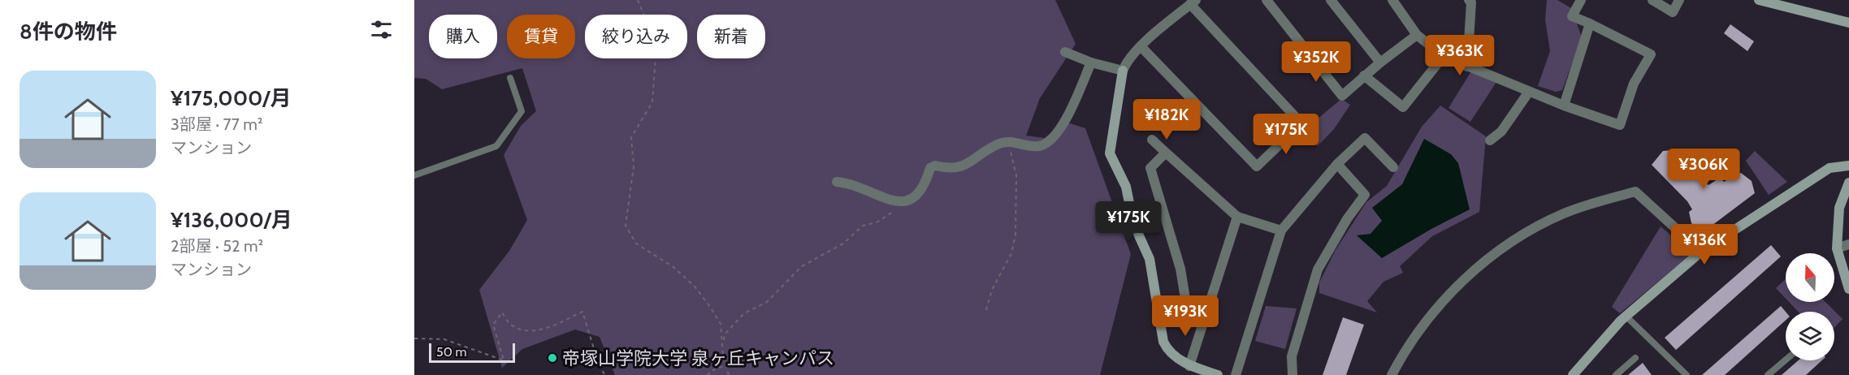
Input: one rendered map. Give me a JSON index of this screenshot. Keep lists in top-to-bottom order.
{
  "places": ["帝塚山学院大学 泉ヶ丘キャンパス"],
  "scale_bar": "50 m",
  "north": "top",
  "page": {
    "heading": "8件の物件",
    "chip": [
      "購入",
      "賃貸",
      "絞り込み",
      "新着"
    ],
    "price": [
      "¥363K",
      "¥352K",
      "¥182K",
      "¥175K",
      "¥306K",
      "¥175K",
      "¥136K",
      "¥193K"
    ],
    "list": [
      {
        "name": "¥175,000/月",
        "note": "3部屋 · 77 m² · マンション"
      },
      {
        "name": "¥136,000/月",
        "note": "2部屋 · 52 m² · マンション"
      }
    ],
    "scale": "50 m"
  }
}
